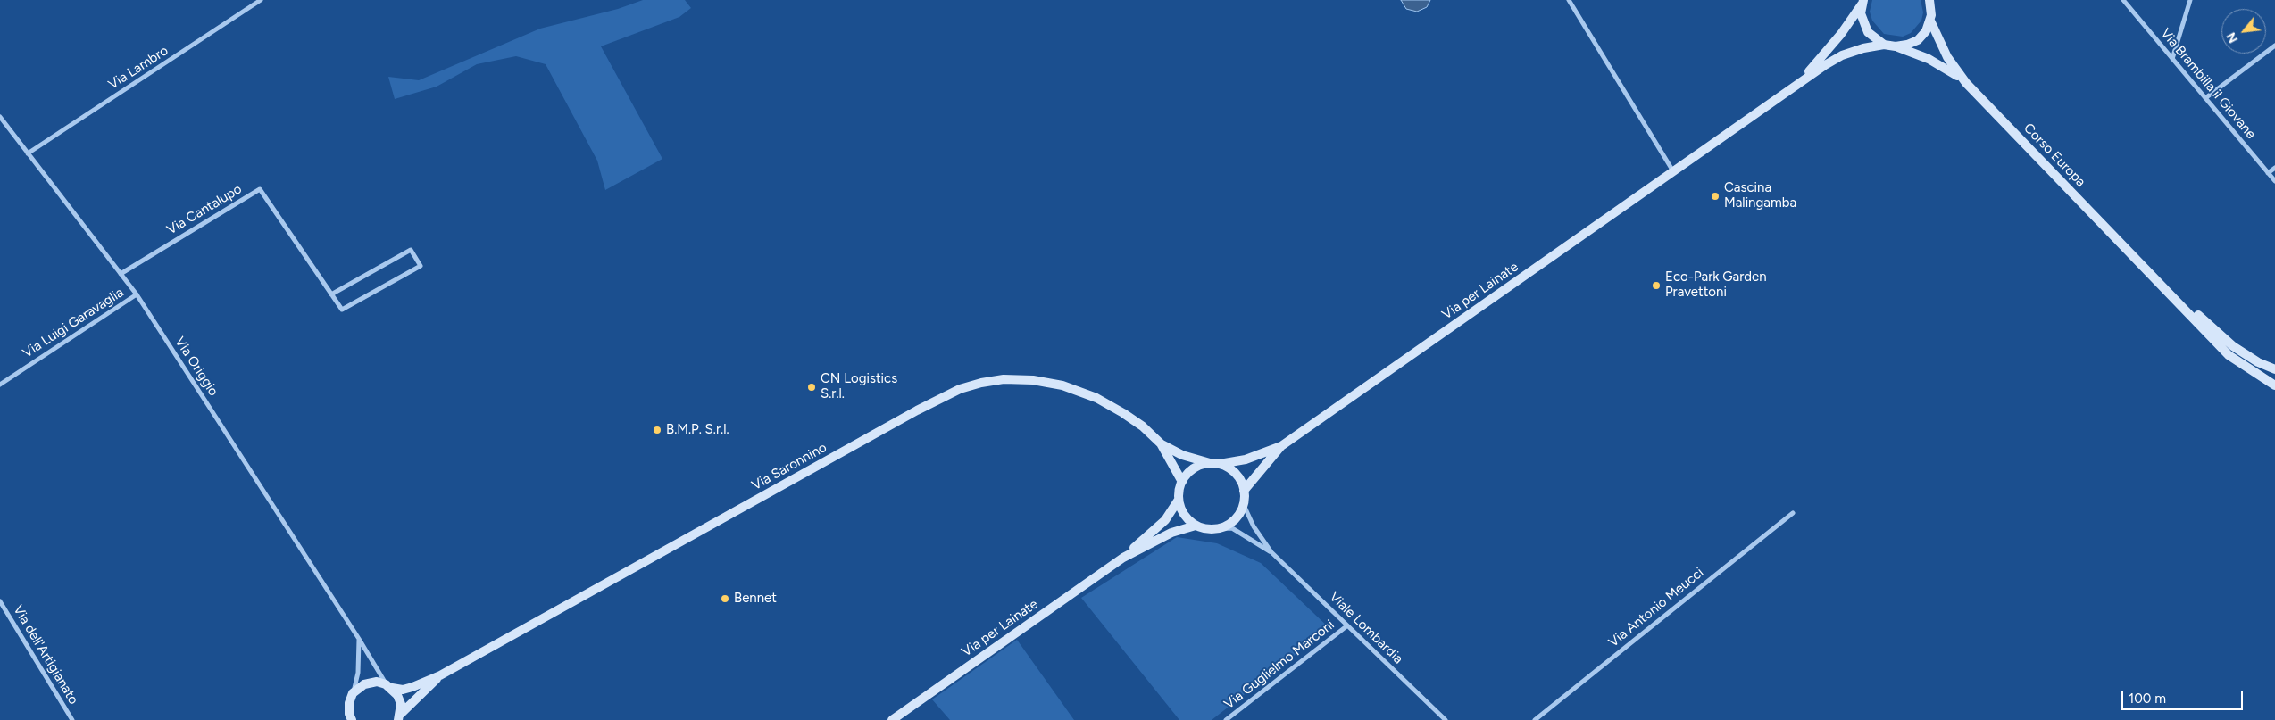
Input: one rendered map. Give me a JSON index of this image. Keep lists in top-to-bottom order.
{
  "streets": {
    "main road": ["Corso Europa", "Via per Lainate", "Via Saronnino"],
    "street": [
      "Via Lambro",
      "Via Brambilla il Giovane",
      "Via Cantalupo",
      "Via Luigi Garavaglia",
      "Via Origgio",
      "Via Antonio Meucci",
      "Viale Lombardia",
      "Via dell'Artigianato",
      "Via Guglielmo Marconi"
    ]
  },
  "crossings": [
    ["Via Lambro", "Via Origgio"],
    ["Via Cantalupo", "Via Origgio"],
    ["Via per Lainate", "Via Saronnino"],
    ["Via per Lainate", "Viale Lombardia"],
    ["Via Luigi Garavaglia", "Via Origgio"],
    ["Via Origgio", "Via Saronnino"],
    ["Via Saronnino", "Viale Lombardia"],
    ["Viale Lombardia", "Via Guglielmo Marconi"]
  ],
  "places": [
    "Cascina Malingamba",
    "Eco-Park Garden Pravettoni",
    "CN Logistics S.r.l.",
    "B.M.P. S.r.l.",
    "Bennet"
  ],
  "scale_bar": "100 m",
  "north": "bottom left"
}
